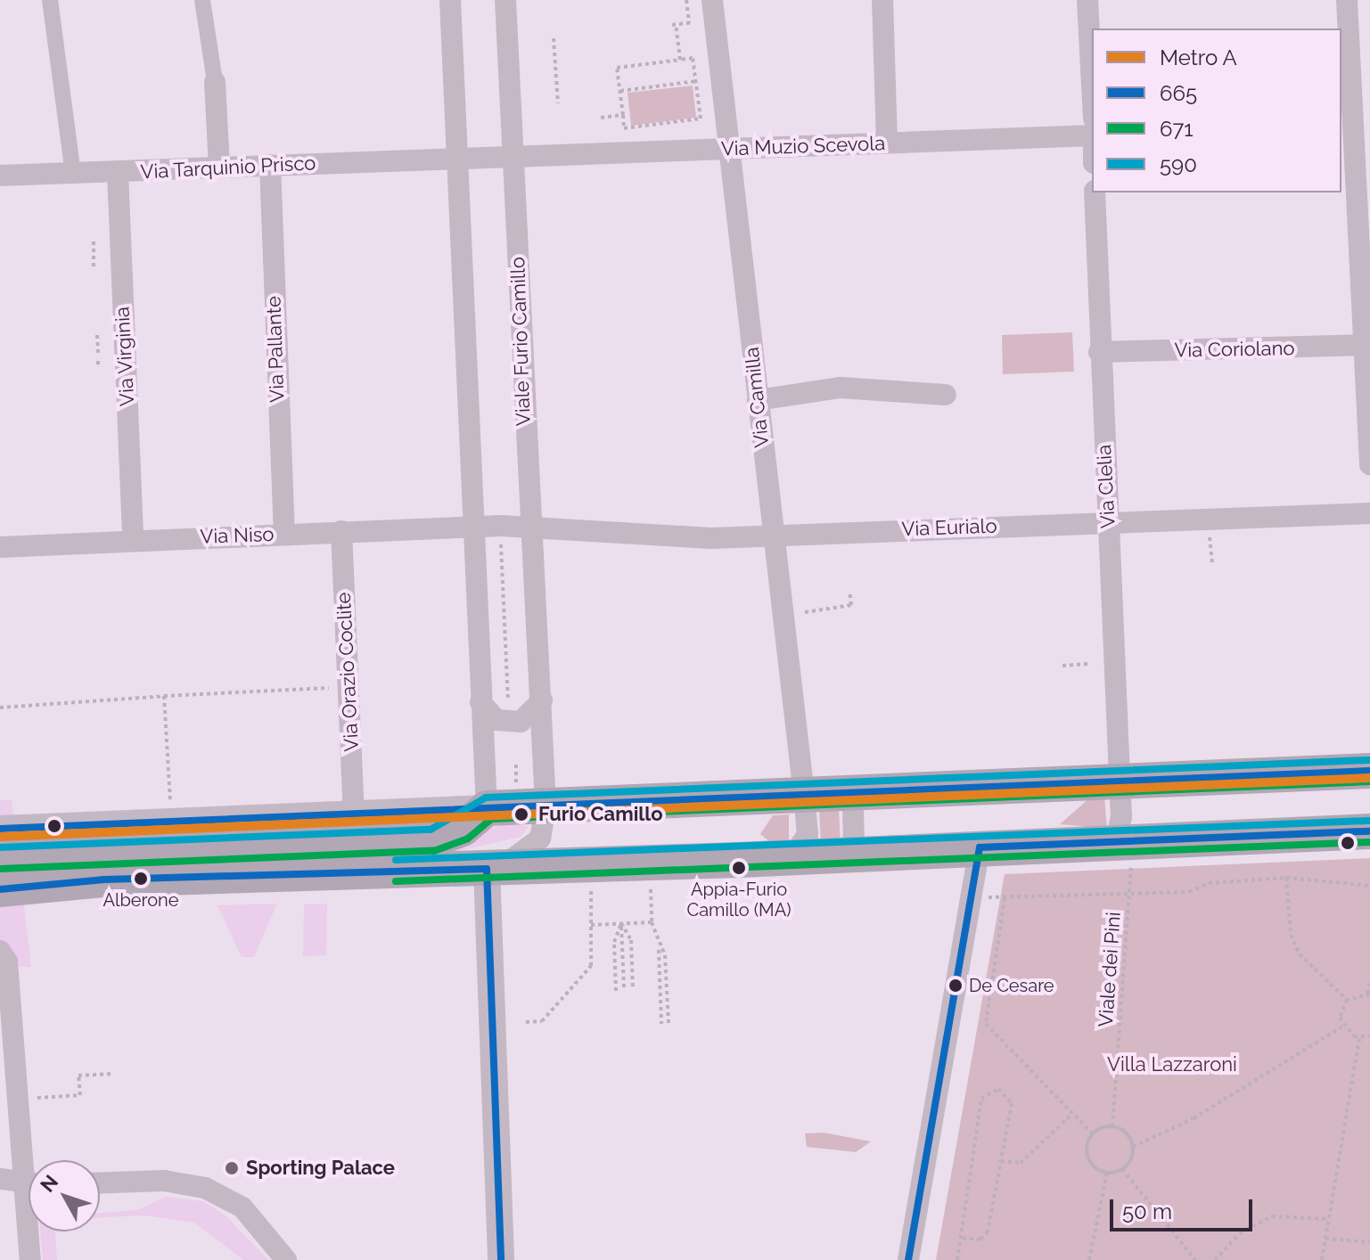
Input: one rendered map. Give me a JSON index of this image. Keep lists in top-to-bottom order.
{
  "streets": {
    "street": [
      "Via Muzio Scevola",
      "Via Tarquinio Prisco",
      "Viale Furio Camillo",
      "Via Pallante",
      "Via Coriolano",
      "Via Virginia",
      "Via Camilla",
      "Via Clelia",
      "Via Eurialo",
      "Via Niso",
      "Via Orazio Coclite"
    ],
    "path": ["Viale dei Pini"]
  },
  "crossings": [
    ["Via Muzio Scevola", "Viale Furio Camillo"],
    ["Via Muzio Scevola", "Via Camilla"],
    ["Via Tarquinio Prisco", "Via Pallante"],
    ["Via Tarquinio Prisco", "Via Virginia"],
    ["Viale Furio Camillo", "Via Eurialo"],
    ["Via Pallante", "Via Niso"],
    ["Via Coriolano", "Via Clelia"],
    ["Via Virginia", "Via Niso"],
    ["Via Camilla", "Via Eurialo"],
    ["Via Clelia", "Via Eurialo"],
    ["Via Clelia", "Viale dei Pini"],
    ["Via Niso", "Via Orazio Coclite"]
  ],
  "parks": ["Villa Lazzaroni"],
  "places": [
    "Furio Camillo",
    "Appia-Furio Camillo (MA)",
    "Alberone",
    "De Cesare",
    "Sporting Palace"
  ],
  "lines": [
    "transit line 590",
    "transit line 665",
    "metro line A",
    "transit line 671"
  ],
  "legend": [
    "Metro A",
    "665",
    "671",
    "590"
  ],
  "scale_bar": "50 m",
  "north": "top left"
}
